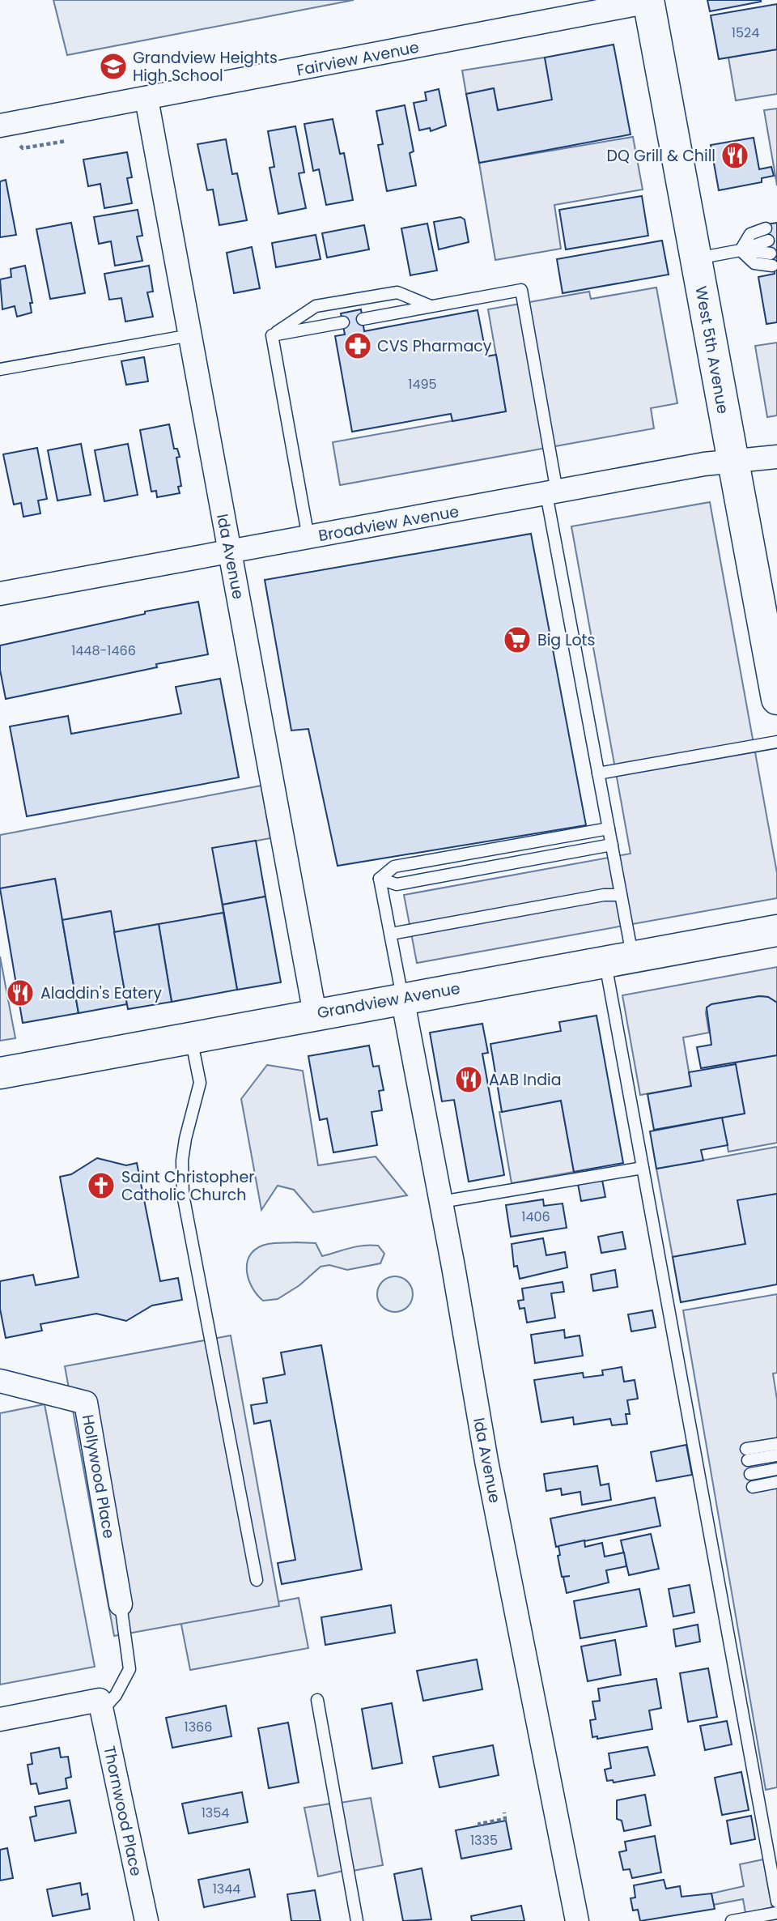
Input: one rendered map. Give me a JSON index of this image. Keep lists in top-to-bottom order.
{
  "streets": {
    "main road": ["West 5th Avenue", "Grandview Avenue"],
    "street": [
      "Fairview Avenue",
      "Broadview Avenue",
      "Ida Avenue",
      "Hollywood Place",
      "Thornwood Place"
    ]
  },
  "crossings": [
    ["Fairview Avenue", "West 5th Avenue"],
    ["Fairview Avenue", "Ida Avenue"],
    ["West 5th Avenue", "Broadview Avenue"],
    ["Broadview Avenue", "Ida Avenue"],
    ["Ida Avenue", "Grandview Avenue"]
  ],
  "places": {
    "school or university": ["Grandview Heights High School"],
    "restaurant": ["DQ Grill & Chill", "Aladdin's Eatery", "AAB India"],
    "pharmacy": ["CVS Pharmacy"],
    "supermarket": ["Big Lots"],
    "church": ["Saint Christopher Catholic Church"]
  },
  "house_numbers": [
    "1524",
    "1495",
    "1448-1466",
    "1406",
    "1366",
    "1354",
    "1335",
    "1344"
  ]
}
